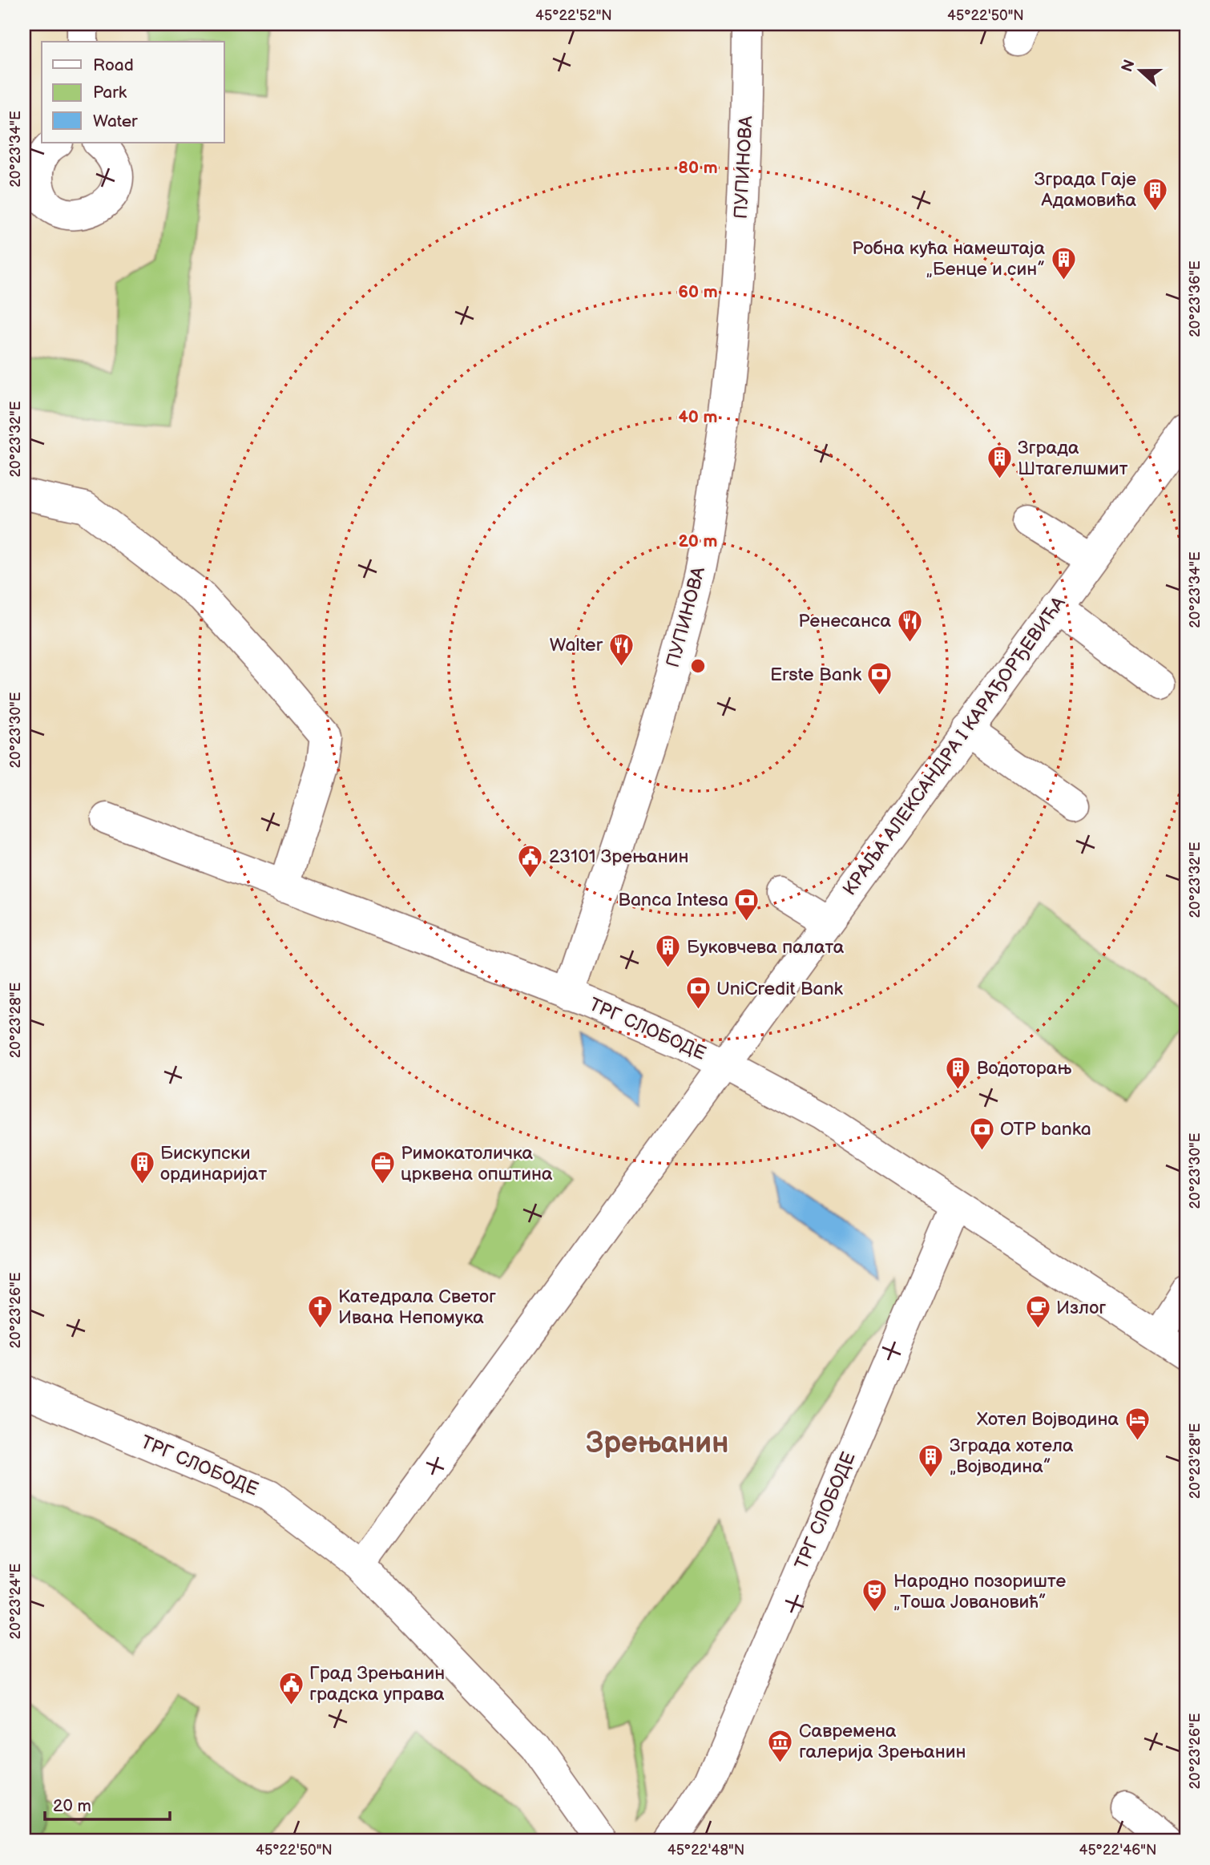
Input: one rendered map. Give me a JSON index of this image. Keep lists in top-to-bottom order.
{
  "streets": {
    "street": ["ПУПИНОВА", "КРАЉА АЛЕКСАНДРА I КАРАЂОРЂЕВИЋА", "ТРГ СЛОБОДЕ"]
  },
  "crossings": [
    ["ПУПИНОВА", "ТРГ СЛОБОДЕ"],
    ["КРАЉА АЛЕКСАНДРА I КАРАЂОРЂЕВИЋА", "ТРГ СЛОБОДЕ"]
  ],
  "districts": ["Зрењанин"],
  "places": {
    "building": [
      "Зграда Гаје Адамовића",
      "Робна кућа намештаја „Бенце и син”",
      "Зграда Штагелшмит",
      "Буковчева палата",
      "Водоторањ",
      "Бискупски ординаријат",
      "Зграда хотела „Војводина”"
    ],
    "restaurant": ["Ренесанса", "Walter"],
    "bank": [
      "Erste Bank",
      "Banca Intesa",
      "UniCredit Bank",
      "OTP banka"
    ],
    "public building": ["23101 Зрењанин", "Град Зрењанин градска управа"],
    "office": ["Римокатоличка црквена општина"],
    "church": ["Катедрала Светог Ивана Непомука"],
    "cafe": ["Излог"],
    "hotel": ["Хотел Војводина"],
    "theatre": ["Народно позориште „Тоша Јовановић”"],
    "museum": ["Савремена галерија Зрењанин"]
  },
  "legend": ["Road", "Park", "Water"],
  "scale_bar": "20 m",
  "north": "left",
  "coordinates": [
    "45°22'52\"N",
    "45°22'50\"N",
    "20°23'34\"E",
    "20°23'36\"E",
    "20°23'32\"E",
    "20°23'30\"E",
    "20°23'28\"E",
    "20°23'26\"E",
    "20°23'24\"E",
    "45°22'48\"N",
    "45°22'46\"N"
  ],
  "rings": [
    "80 m",
    "60 m",
    "40 m",
    "20 m"
  ]
}
